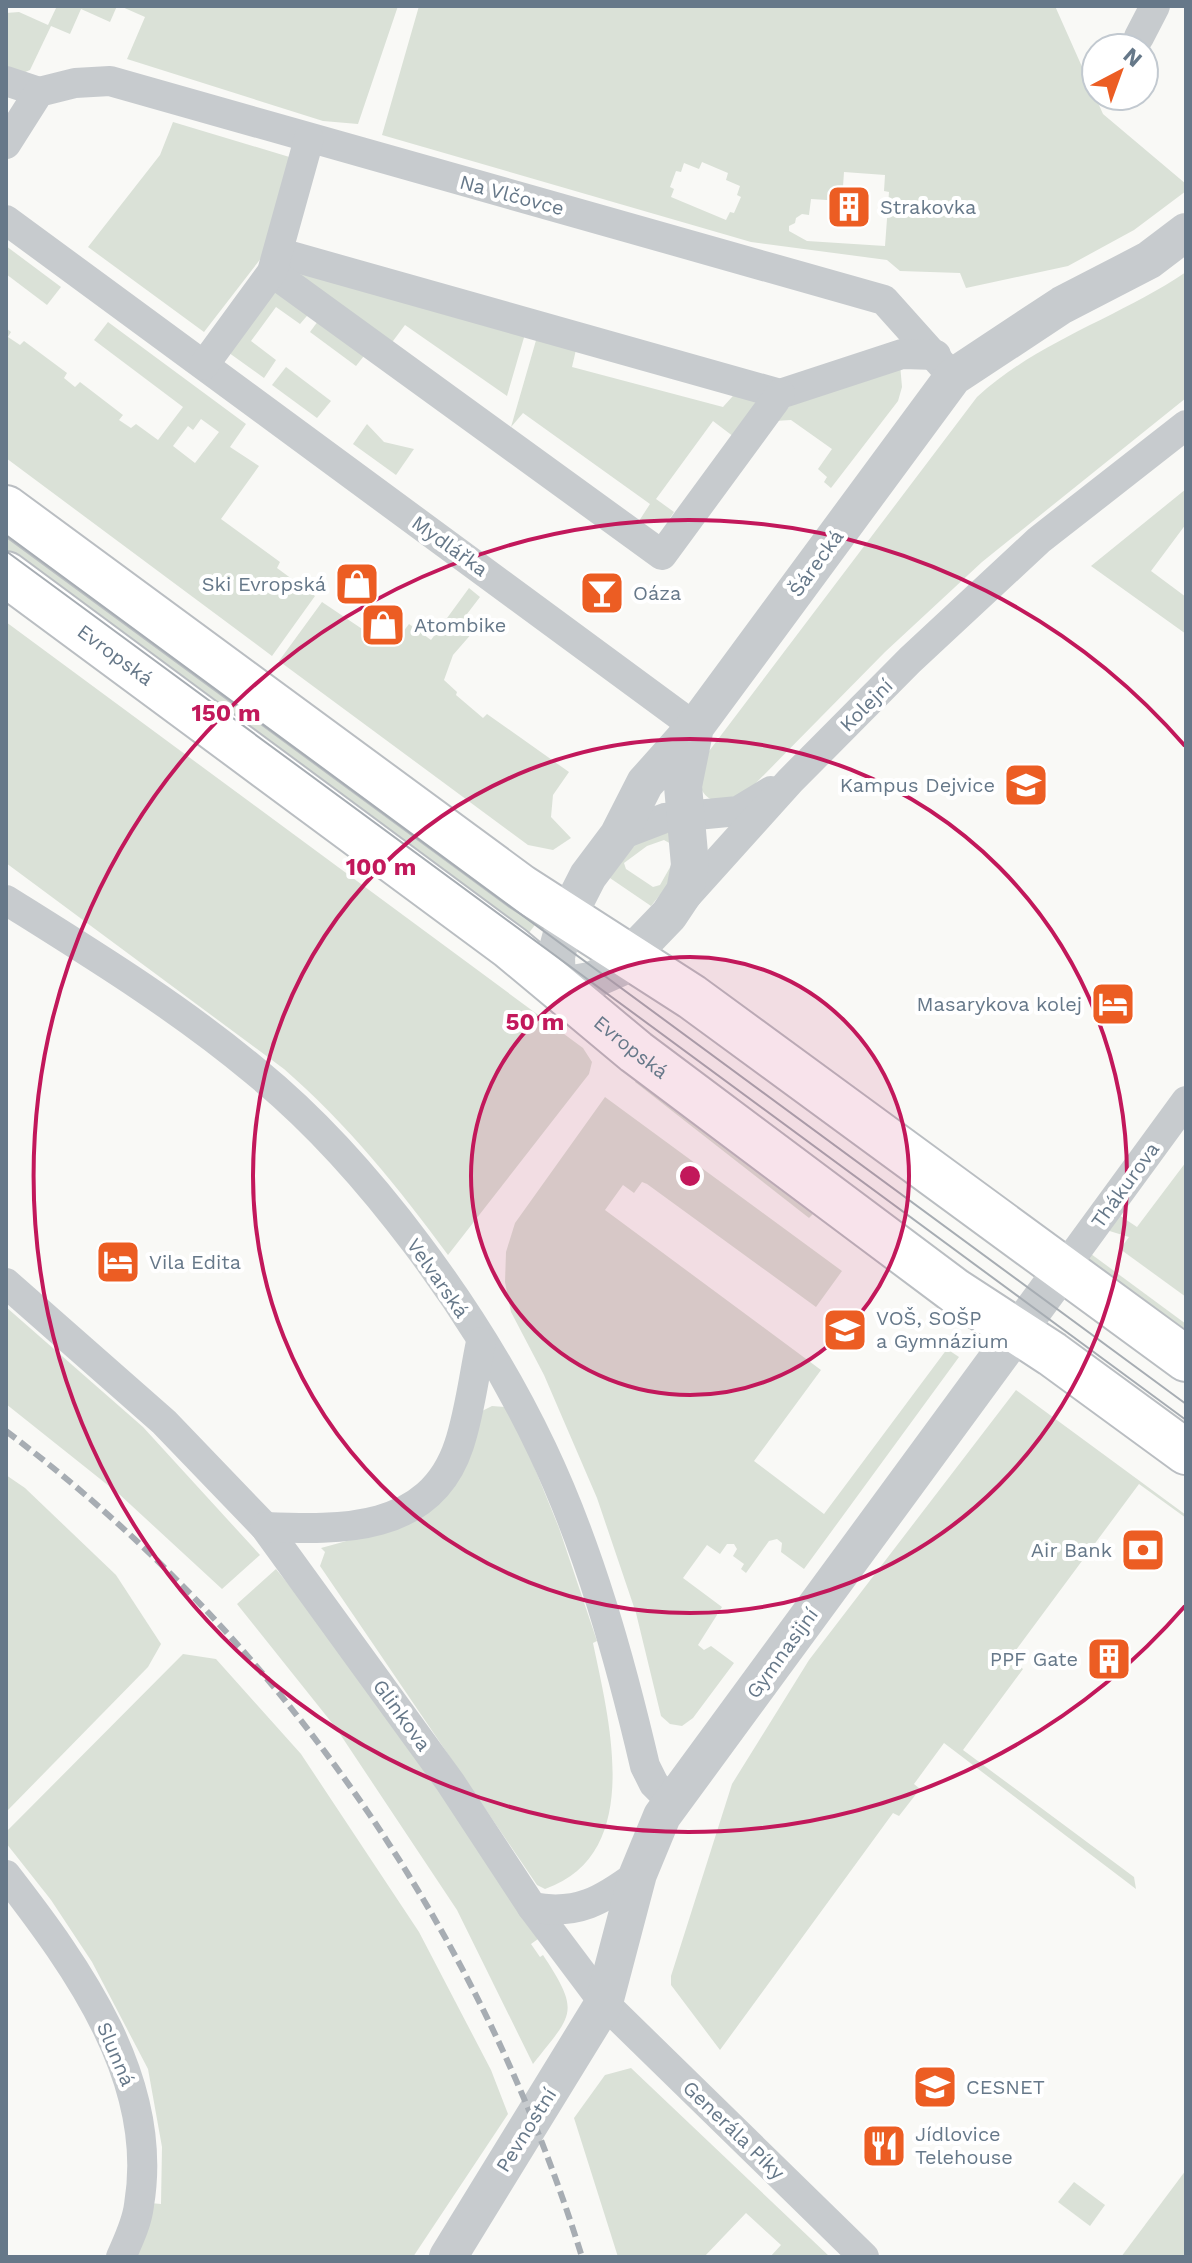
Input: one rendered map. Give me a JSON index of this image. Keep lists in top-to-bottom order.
{
  "streets": {
    "main road": ["Evropská"],
    "street": [
      "Na Vlčovce",
      "Mydlářka",
      "Šárecká",
      "Kolejní",
      "Thákurova",
      "Velvarská",
      "Gymnasijní",
      "Glinkova",
      "Slunná",
      "Pevnostní",
      "Generála Píky"
    ]
  },
  "crossings": [
    ["Na Vlčovce", "Šárecká"],
    ["Mydlářka", "Šárecká"],
    ["Šárecká", "Evropská"],
    ["Šárecká", "Kolejní"],
    ["Evropská", "Kolejní"],
    ["Evropská", "Gymnasijní"],
    ["Thákurova", "Gymnasijní"],
    ["Velvarská", "Gymnasijní"],
    ["Gymnasijní", "Glinkova"],
    ["Gymnasijní", "Pevnostní"],
    ["Gymnasijní", "Generála Píky"],
    ["Glinkova", "Pevnostní"],
    ["Glinkova", "Generála Píky"],
    ["Pevnostní", "Generála Píky"]
  ],
  "places": {
    "building": ["Strakovka", "PPF Gate"],
    "shop": ["Ski Evropská", "Atombike"],
    "bar": ["Oáza"],
    "school or university": ["Kampus Dejvice", "VOŠ, SOŠP a Gymnázium", "CESNET"],
    "hotel": ["Masarykova kolej", "Vila Edita"],
    "bank": ["Air Bank"],
    "restaurant": ["Jídlovice Telehouse"]
  },
  "north": "top right",
  "rings": ["150 m", "100 m", "50 m"]
}
